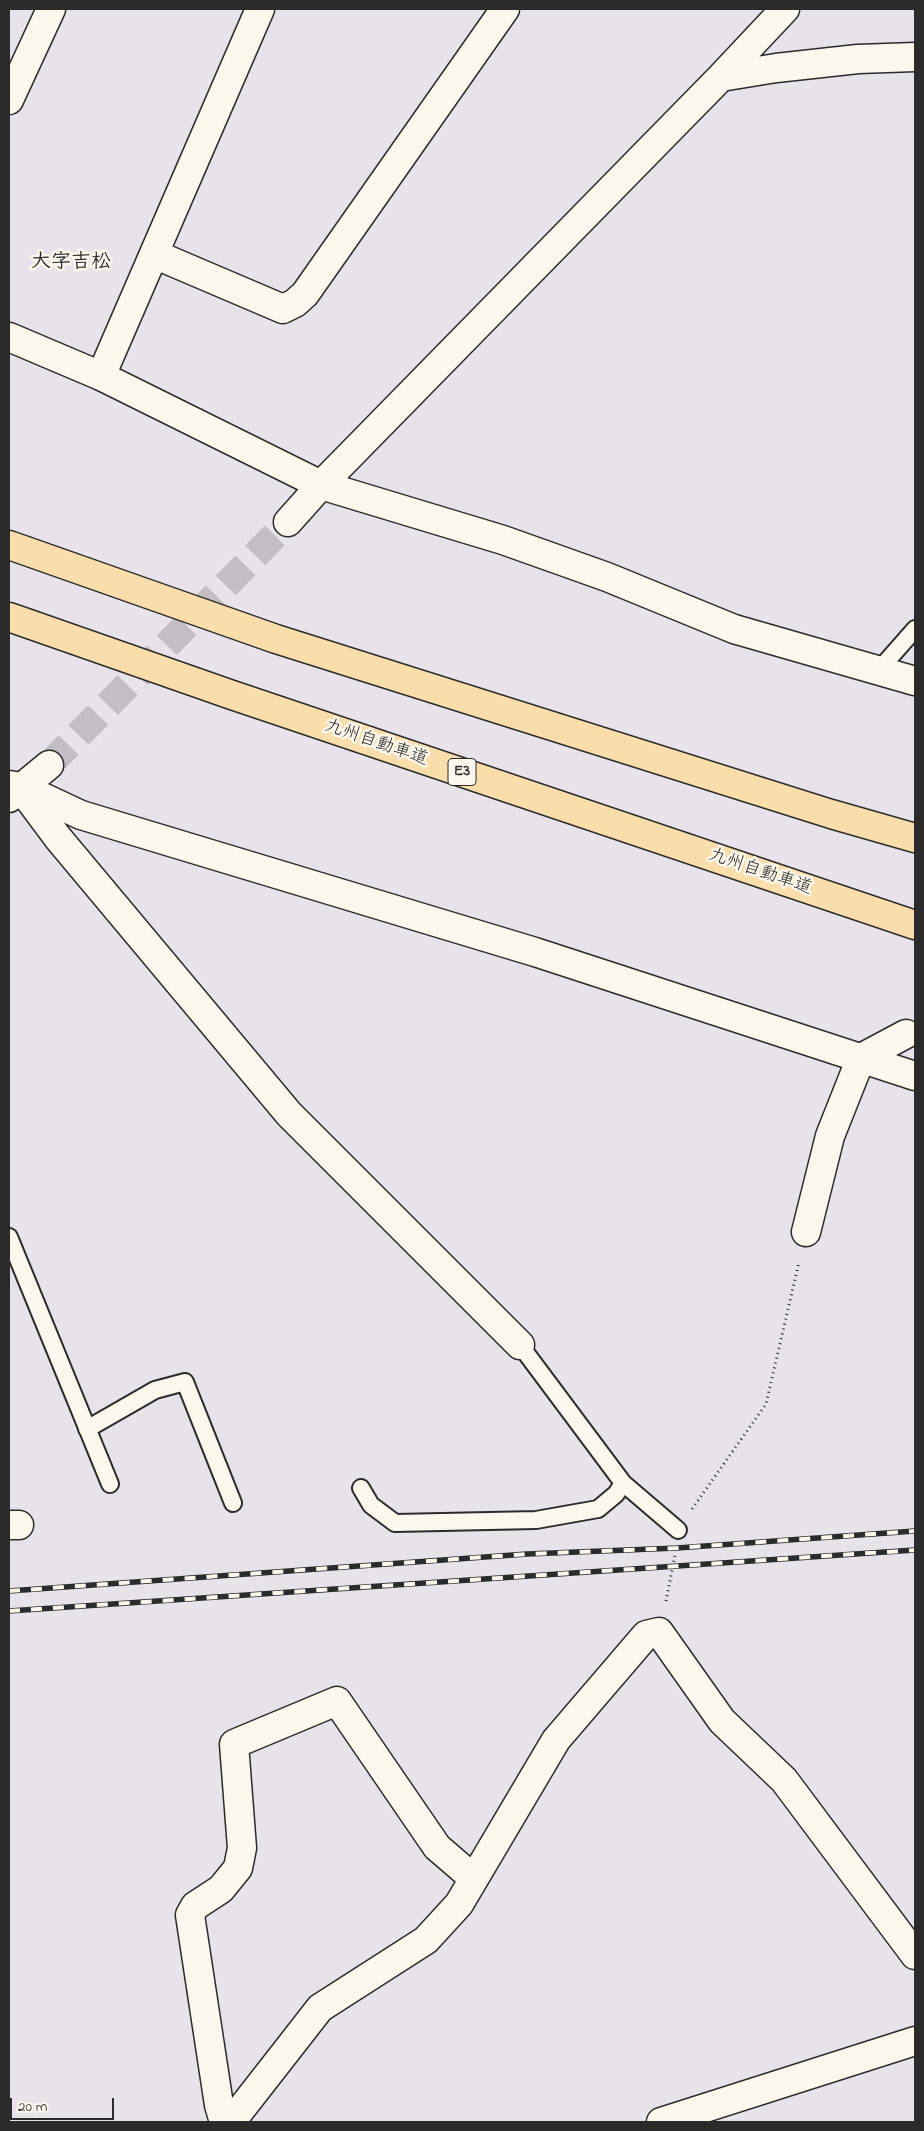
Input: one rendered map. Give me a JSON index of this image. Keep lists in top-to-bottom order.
{
  "streets": {
    "highway": ["九州自動車道", "E3"]
  },
  "districts": ["大字吉松"],
  "scale_bar": "20 m"
}
